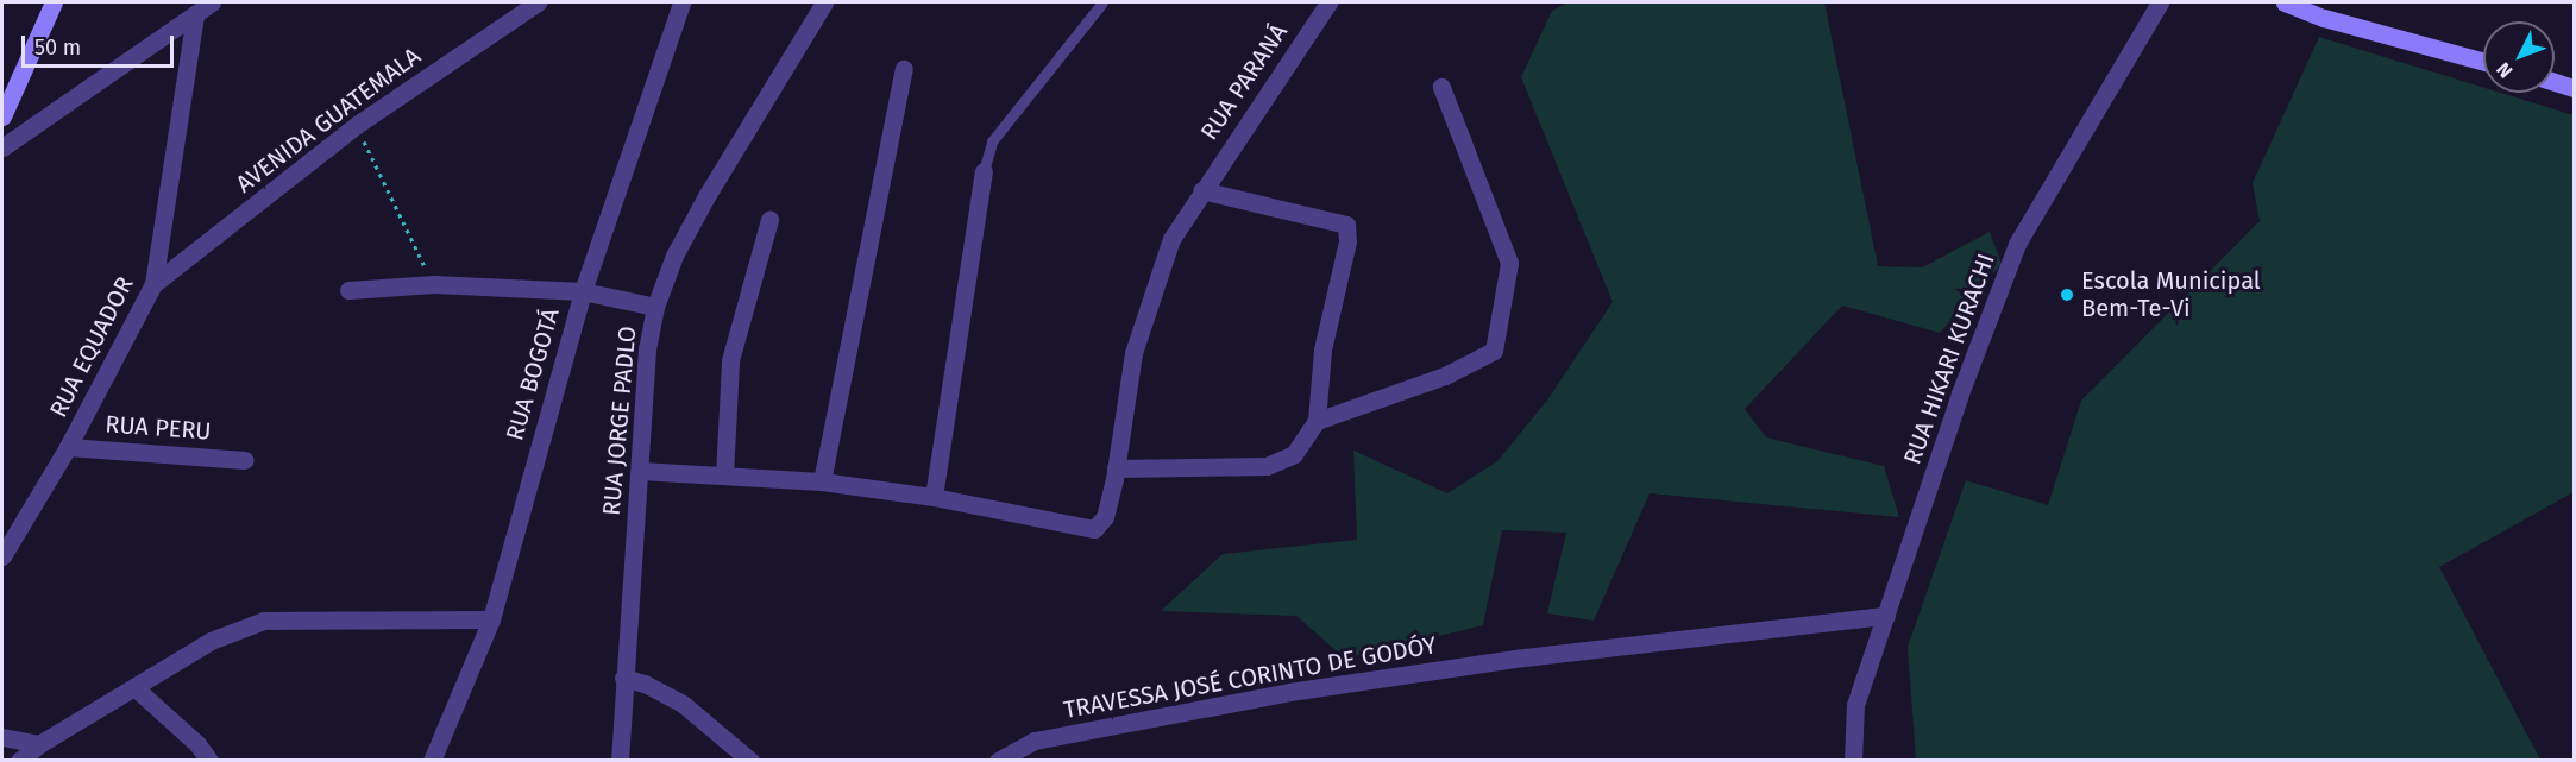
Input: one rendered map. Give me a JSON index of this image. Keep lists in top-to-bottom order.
{
  "streets": {
    "street": [
      "RUA PARANÁ",
      "AVENIDA GUATEMALA",
      "RUA EQUADOR",
      "RUA HIKARI KURACHI",
      "RUA BOGOTÁ",
      "RUA JORGE PADLO",
      "RUA PERU",
      "TRAVESSA JOSÉ CORINTO DE GODÓY"
    ]
  },
  "crossings": [
    ["AVENIDA GUATEMALA", "RUA EQUADOR"],
    ["RUA EQUADOR", "RUA PERU"],
    ["RUA HIKARI KURACHI", "TRAVESSA JOSÉ CORINTO DE GODÓY"]
  ],
  "places": ["Escola Municipal Bem-Te-Vi"],
  "scale_bar": "50 m",
  "north": "bottom left"
}
